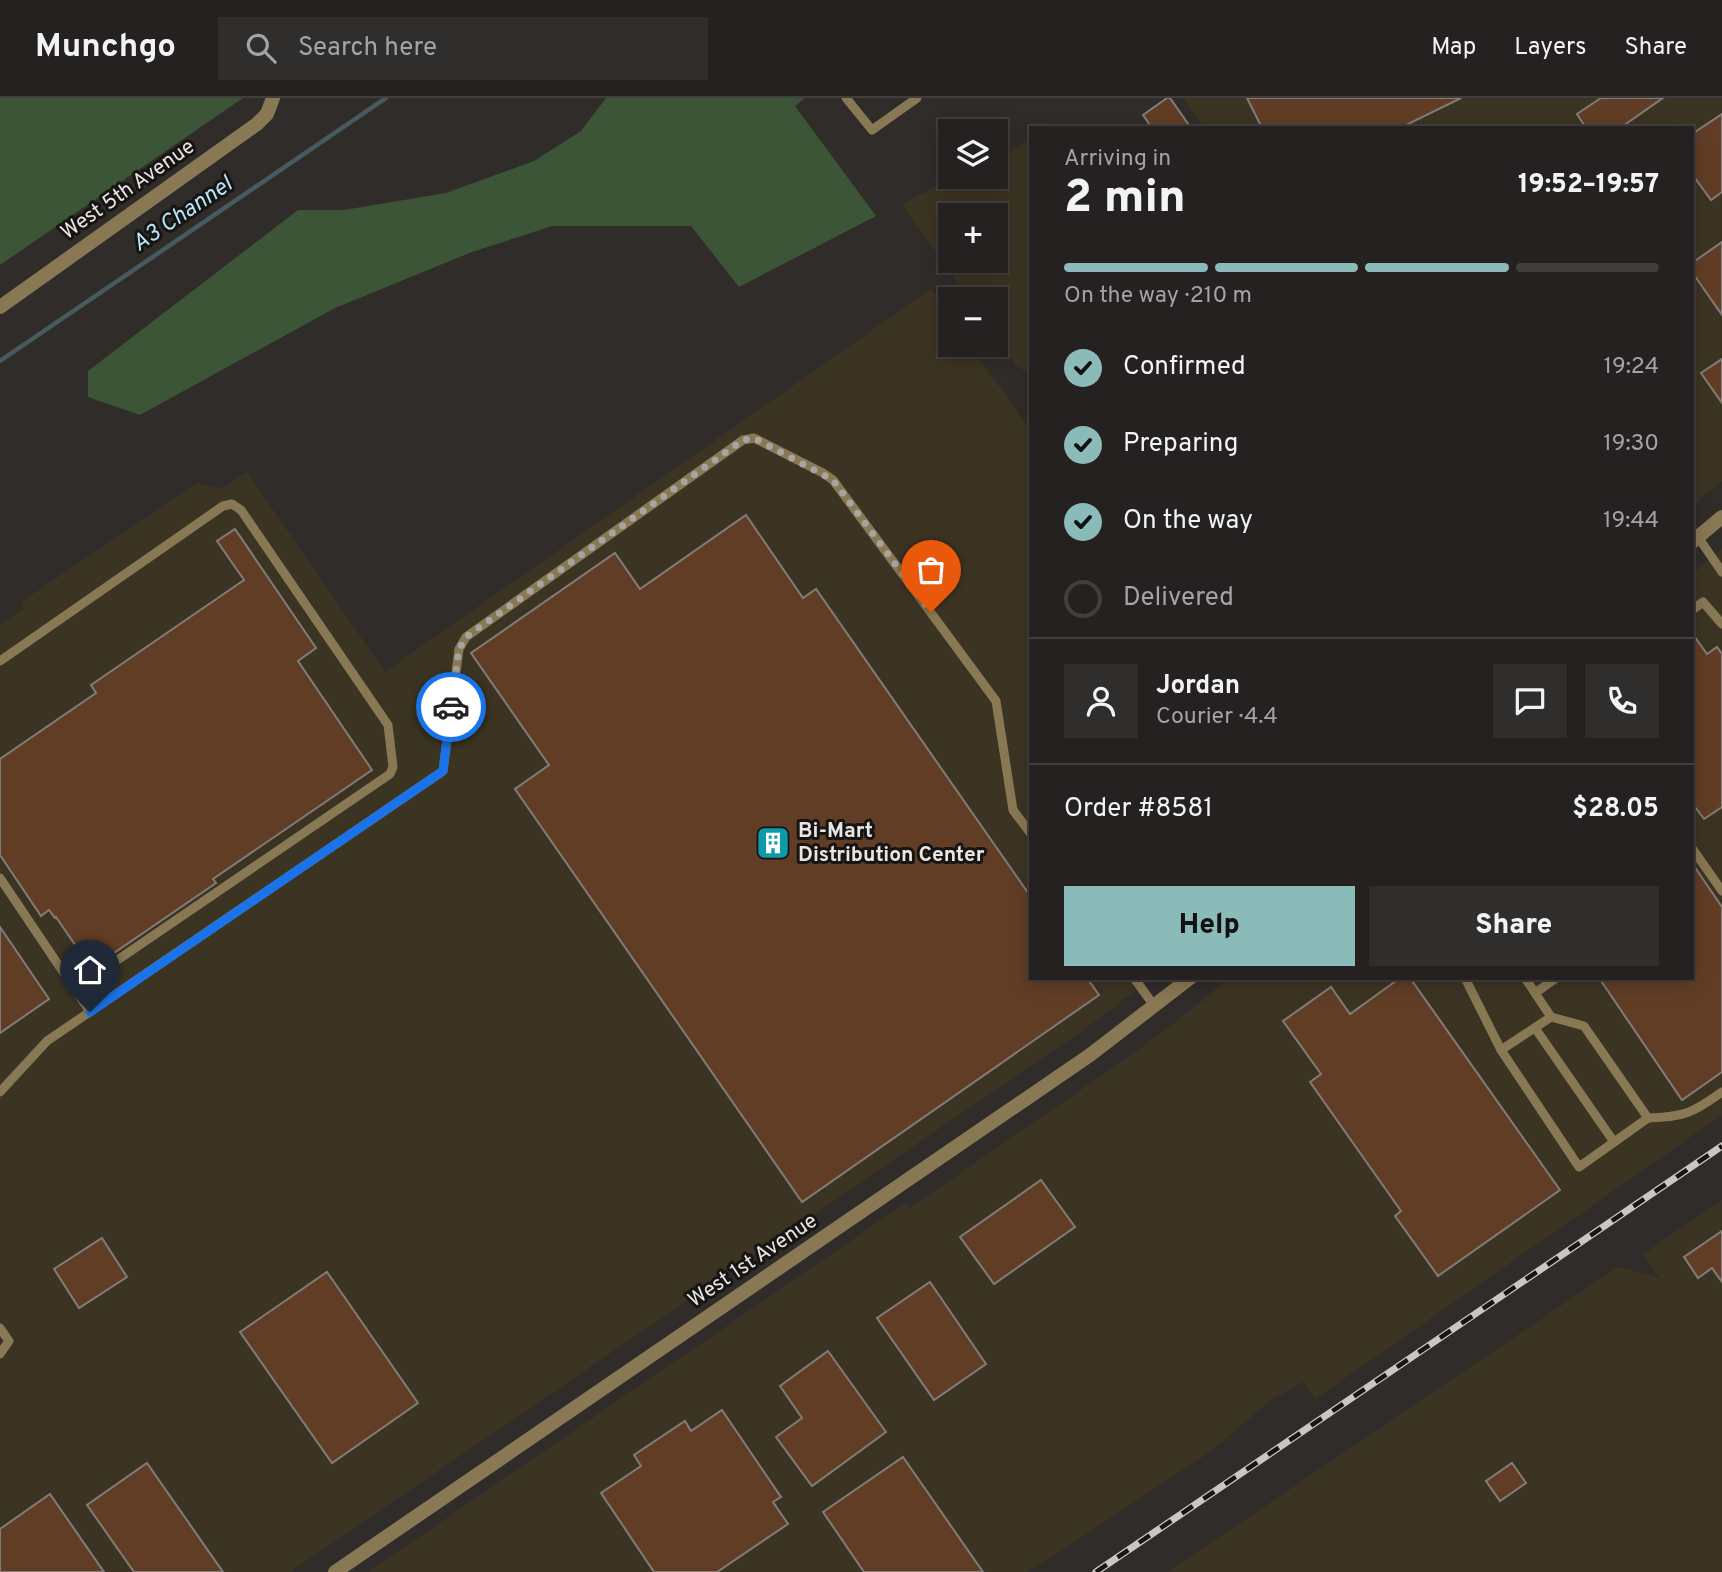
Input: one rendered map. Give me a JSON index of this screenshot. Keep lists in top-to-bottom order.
{
  "streets": {
    "street": ["West 5th Avenue", "West 1st Avenue"]
  },
  "water": ["A3 Channel"],
  "places": {
    "building": ["Bi-Mart Distribution Center"]
  },
  "page": {
    "header": "Munchgo",
    "search": "Search here",
    "nav": ["Map", "Layers", "Share"],
    "map_buttons": ["+", "−"],
    "heading": ["2 min", "Arriving in", "19:52–19:57"],
    "panel": [
      "Jordan",
      "Courier · 4.4",
      "Order #8581",
      "$28.05"
    ],
    "bar": "On the way · 210 m",
    "list": [
      ["Confirmed", "19:24"],
      ["Preparing", "19:30"],
      ["On the way", "19:44"],
      "Delivered"
    ],
    "buttons": ["Help", "Share"]
  }
}
